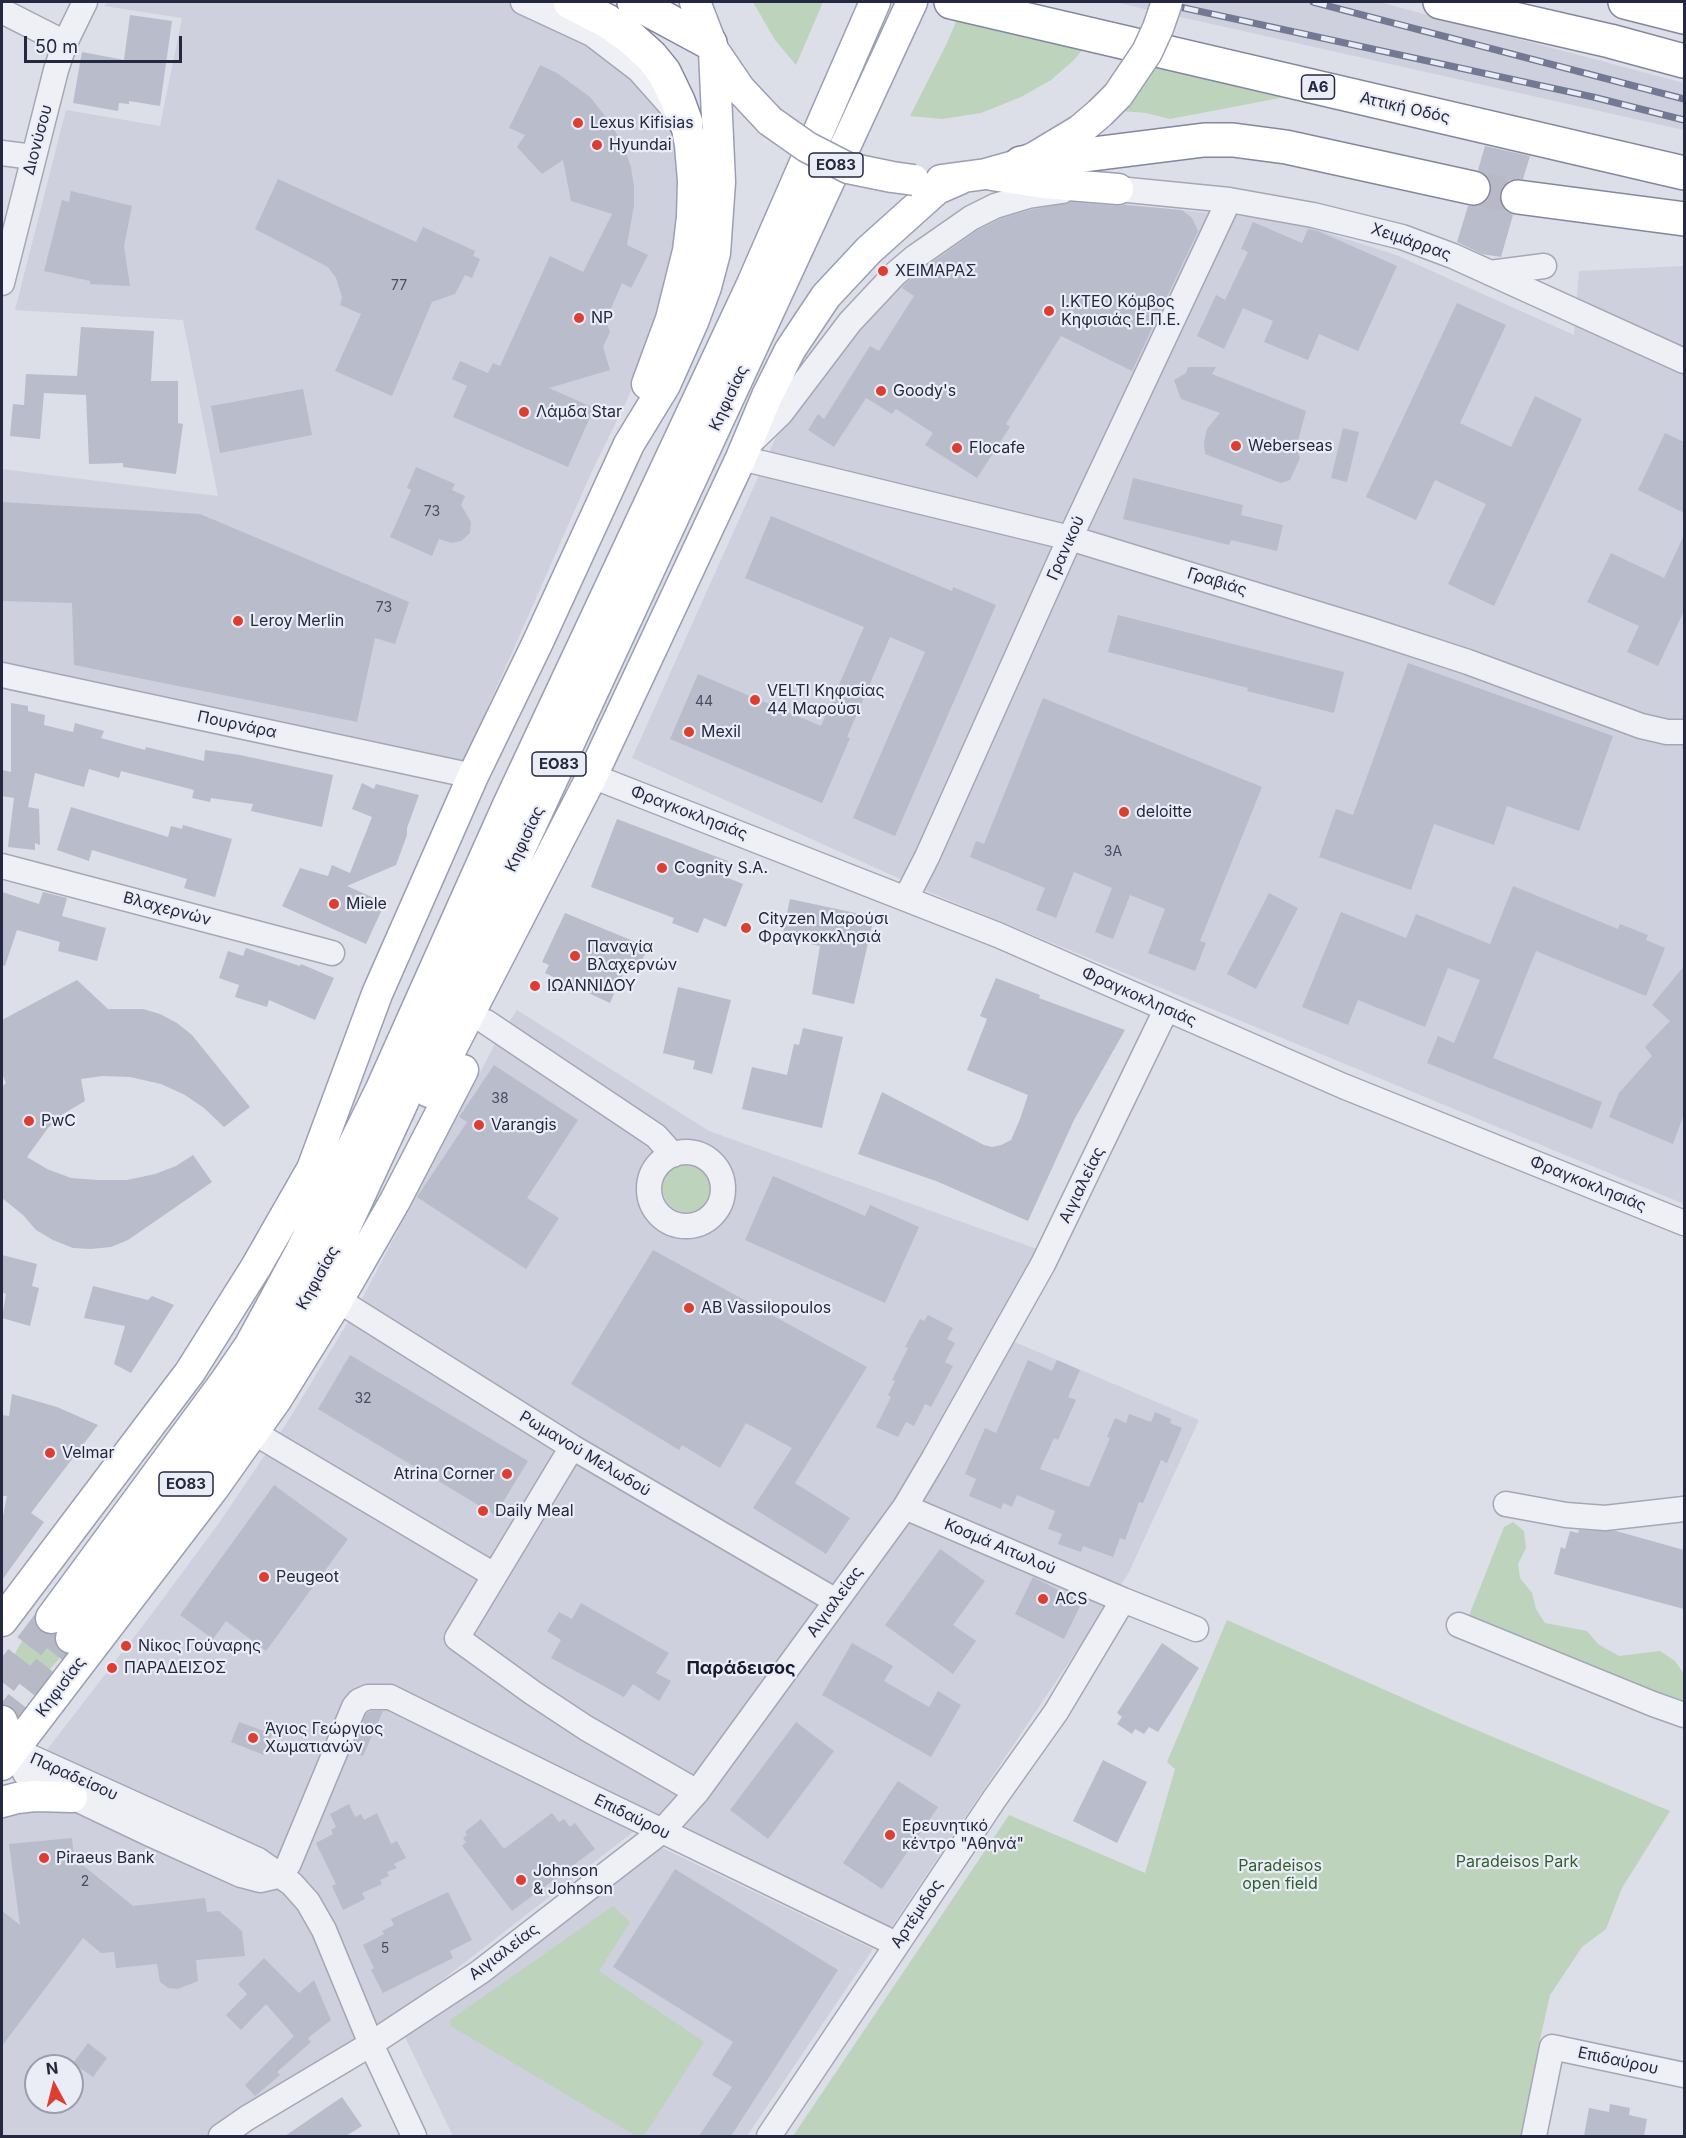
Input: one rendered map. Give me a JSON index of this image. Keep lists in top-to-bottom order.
{
  "streets": {
    "highway": ["Α6", "Αττική Οδός"],
    "main road": ["ΕΟ83", "Κηφισίας"],
    "street": [
      "Διονύσου",
      "Χειμάρρας",
      "Γρανικού",
      "Γραβιάς",
      "Πουρνάρα",
      "Φραγκοκλησιάς",
      "Βλαχερνών",
      "Αιγιαλείας",
      "Ρωμανού Μελωδού",
      "Κοσμά Αιτωλού",
      "Παραδείσου",
      "Επιδαύρου",
      "Αρτέμιδος"
    ]
  },
  "crossings": [
    ["ΕΟ83", "Κηφισίας"],
    ["Χειμάρρας", "Κηφισίας"],
    ["Χειμάρρας", "Γρανικού"],
    ["Χειμάρρας", "Γραβιάς"],
    ["Κηφισίας", "Γραβιάς"],
    ["Κηφισίας", "Φραγκοκλησιάς"],
    ["Κηφισίας", "Ρωμανού Μελωδού"],
    ["Κηφισίας", "Παραδείσου"],
    ["Γρανικού", "Γραβιάς"],
    ["Γρανικού", "Φραγκοκλησιάς"],
    ["Φραγκοκλησιάς", "Αιγιαλείας"],
    ["Αιγιαλείας", "Ρωμανού Μελωδού"],
    ["Αιγιαλείας", "Κοσμά Αιτωλού"],
    ["Αιγιαλείας", "Παραδείσου"],
    ["Αιγιαλείας", "Επιδαύρου"],
    ["Κοσμά Αιτωλού", "Αρτέμιδος"],
    ["Παραδείσου", "Επιδαύρου"],
    ["Επιδαύρου", "Αρτέμιδος"]
  ],
  "districts": ["Παράδεισος"],
  "parks": ["Paradeisos Park", "Paradeisos open field"],
  "places": [
    "Lexus Kifisias",
    "Hyundai",
    "ΧΕΙΜΑΡΑΣ",
    "Ι.ΚΤΕΟ Κόμβος Κηφισιάς Ε.Π.Ε.",
    "NP",
    "Goody's",
    "Λάμδα Star",
    "Weberseas",
    "Flocafe",
    "Leroy Merlin",
    "VELTI Κηφισίας 44 Μαρούσι",
    "Mexil",
    "deloitte",
    "Cognity S.A.",
    "Miele",
    "Cityzen Μαρούσι Φραγκοκκλησιά",
    "Παναγία Βλαχερνών",
    "ΙΩΑΝΝΙΔΟΥ",
    "PwC",
    "Varangis",
    "AB Vassilopoulos",
    "Velmar",
    "Atrina Corner",
    "Daily Meal",
    "Peugeot",
    "ACS",
    "Νίκος Γούναρης",
    "ΠΑΡΑΔΕΙΣΟΣ",
    "Άγιος Γεώργιος Χωματιανών",
    "Ερευνητικό κέντρο \"Αθηνά\"",
    "Piraeus Bank",
    "Johnson & Johnson"
  ],
  "house_numbers": [
    "77",
    "73",
    "73",
    "44",
    "3Α",
    "38",
    "32",
    "2",
    "5"
  ],
  "scale_bar": "50 m",
  "north": "top"
}
